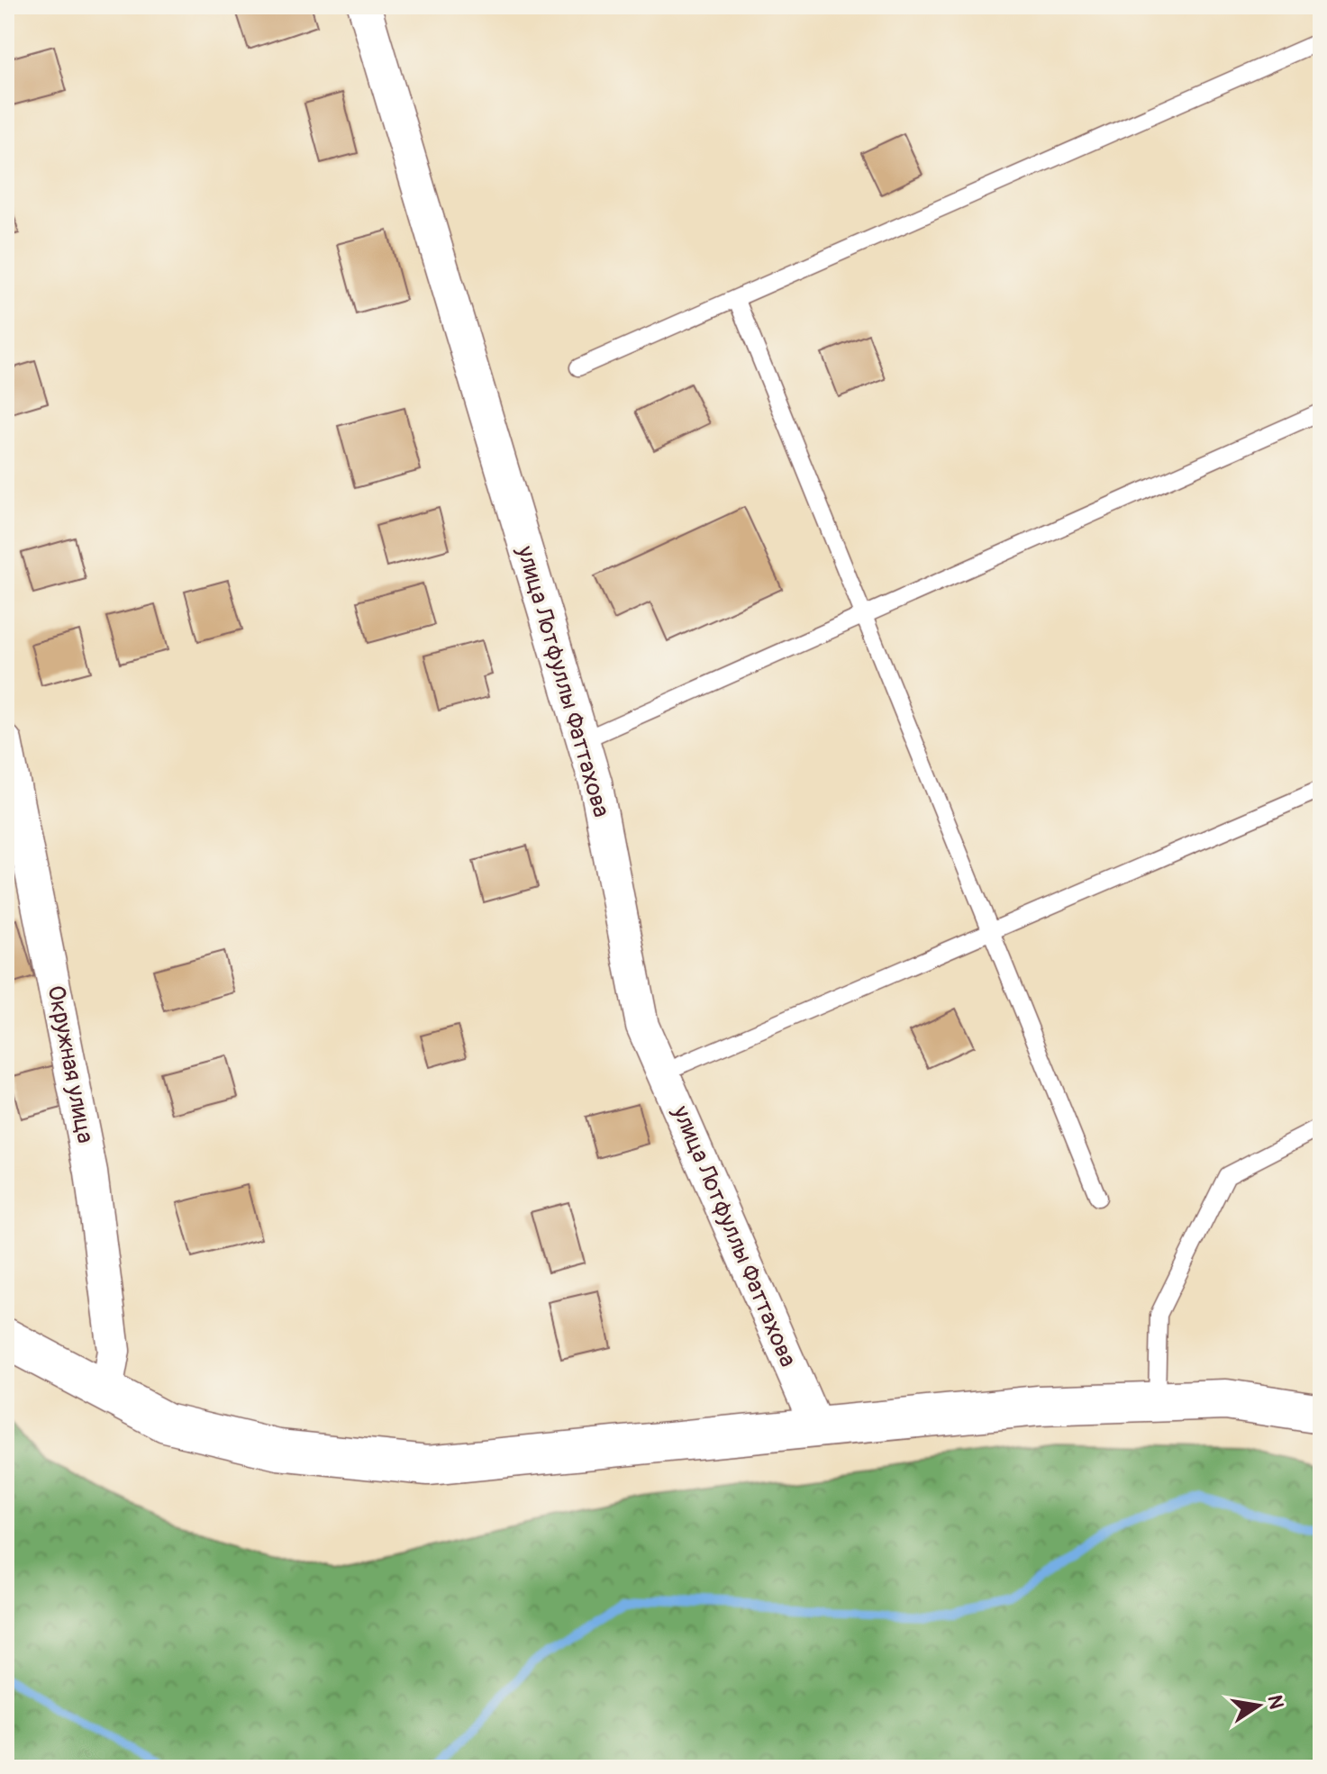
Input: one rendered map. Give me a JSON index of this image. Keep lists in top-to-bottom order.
{
  "streets": {
    "street": ["улица Лотфуллы Фаттахова", "Окружная улица"]
  },
  "north": "right"
}
